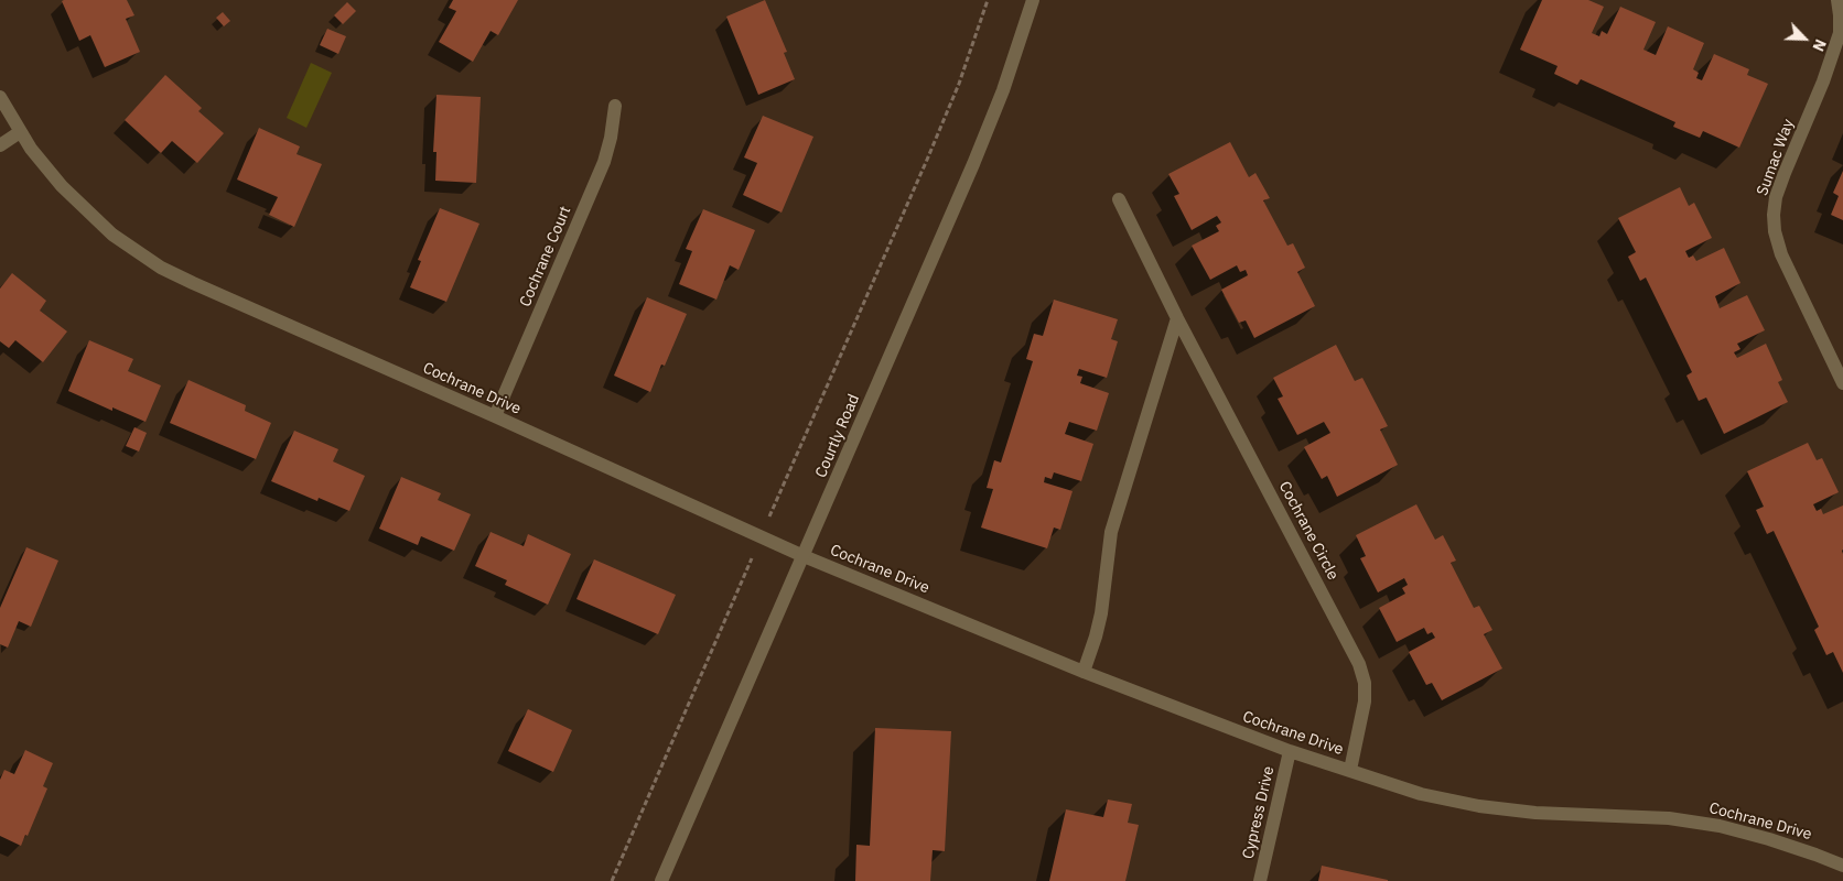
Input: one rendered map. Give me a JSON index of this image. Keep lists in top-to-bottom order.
{
  "streets": {
    "street": [
      "Sumac Way",
      "Cochrane Court",
      "Cochrane Drive",
      "Courtly Road",
      "Cochrane Circle",
      "Cypress Drive"
    ]
  },
  "crossings": [
    ["Cochrane Court", "Cochrane Drive"],
    ["Cochrane Drive", "Courtly Road"],
    ["Cochrane Drive", "Cochrane Circle"],
    ["Cochrane Drive", "Cypress Drive"]
  ],
  "north": "bottom right"
}
